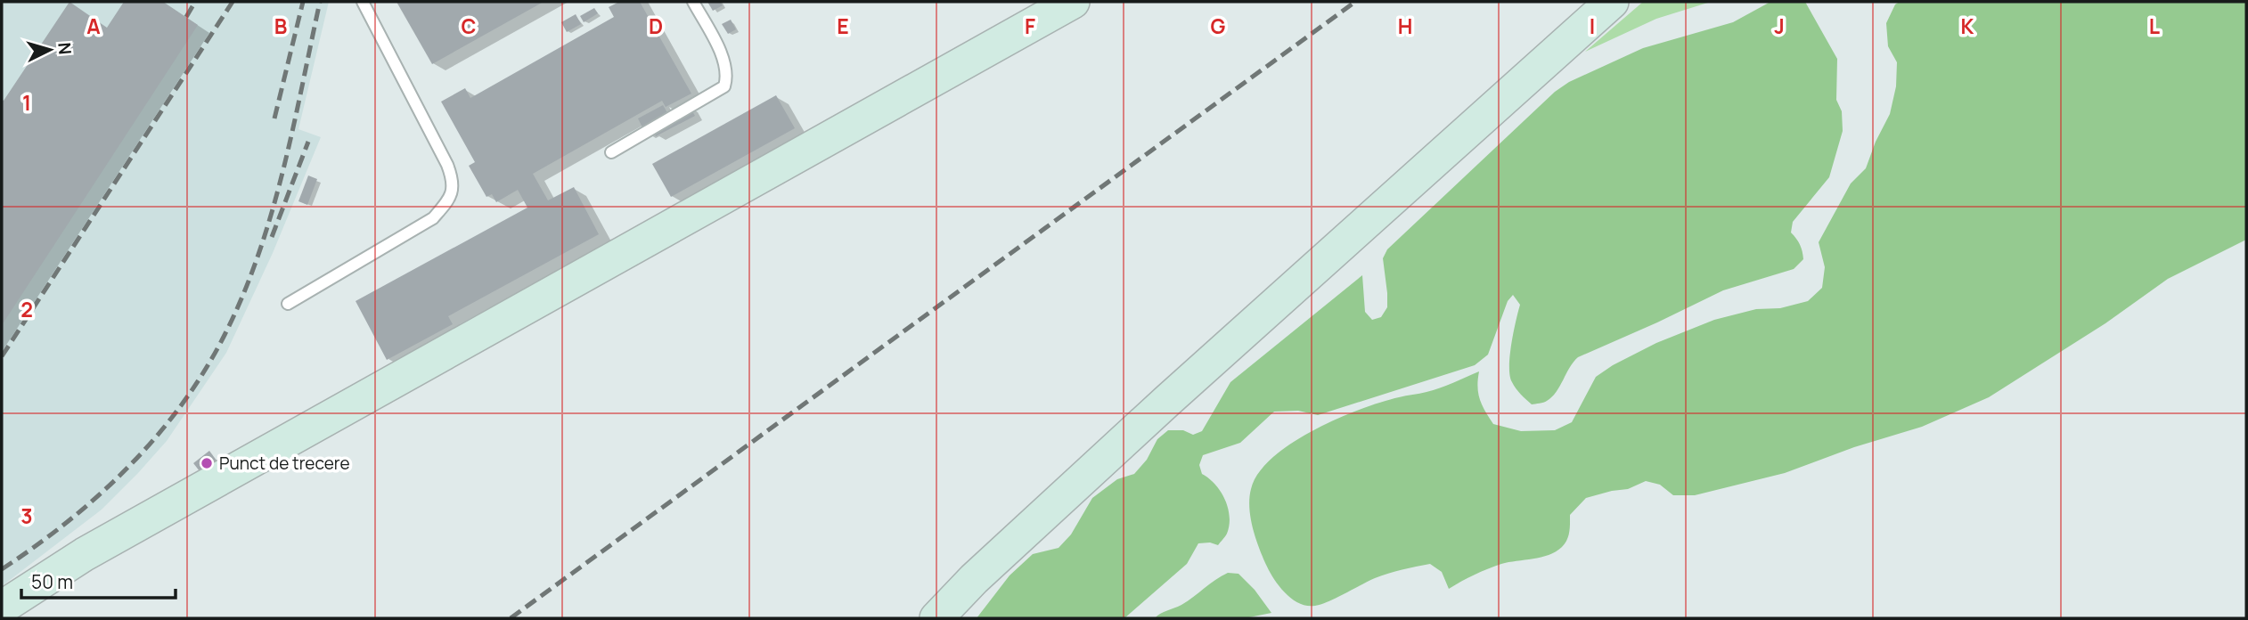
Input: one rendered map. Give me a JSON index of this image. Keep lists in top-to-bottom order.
{
  "places": ["Punct de trecere"],
  "scale_bar": "50 m",
  "north": "right",
  "grid": {
    "columns": [
      "A",
      "B",
      "C",
      "D",
      "E",
      "F",
      "G",
      "H",
      "I",
      "J",
      "K",
      "L"
    ],
    "rows": ["1", "2", "3"]
  }
}
